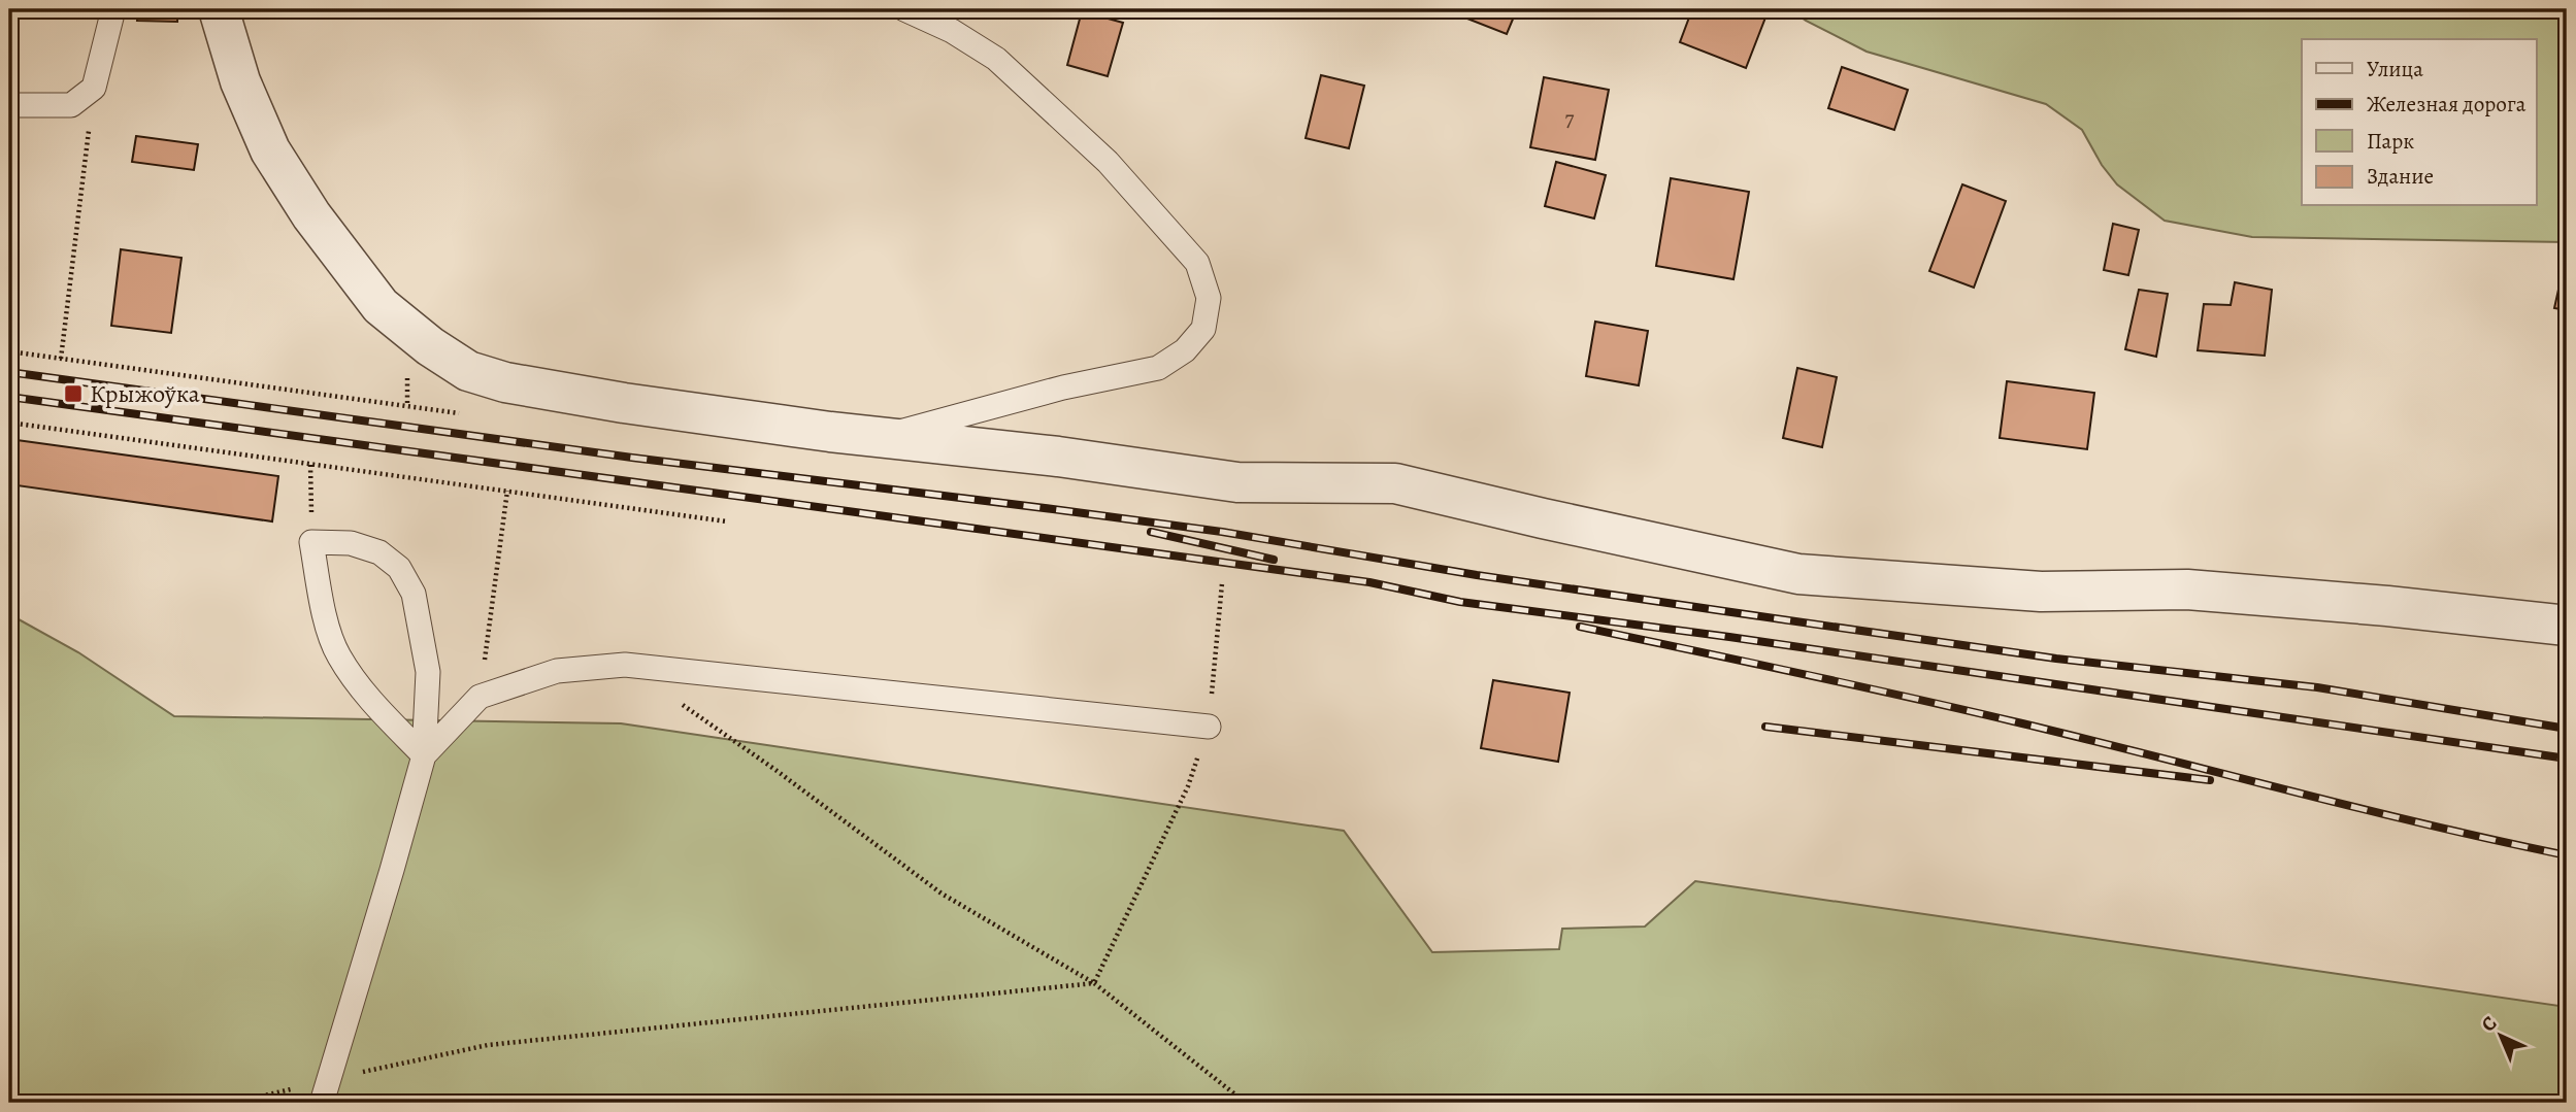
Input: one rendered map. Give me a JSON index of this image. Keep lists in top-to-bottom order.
{
  "places": {
    "transit": ["Крыжоўка"]
  },
  "house_numbers": ["7"],
  "legend": [
    "Улица",
    "Железная дорога",
    "Парк",
    "Здание"
  ],
  "north": "top left"
}
